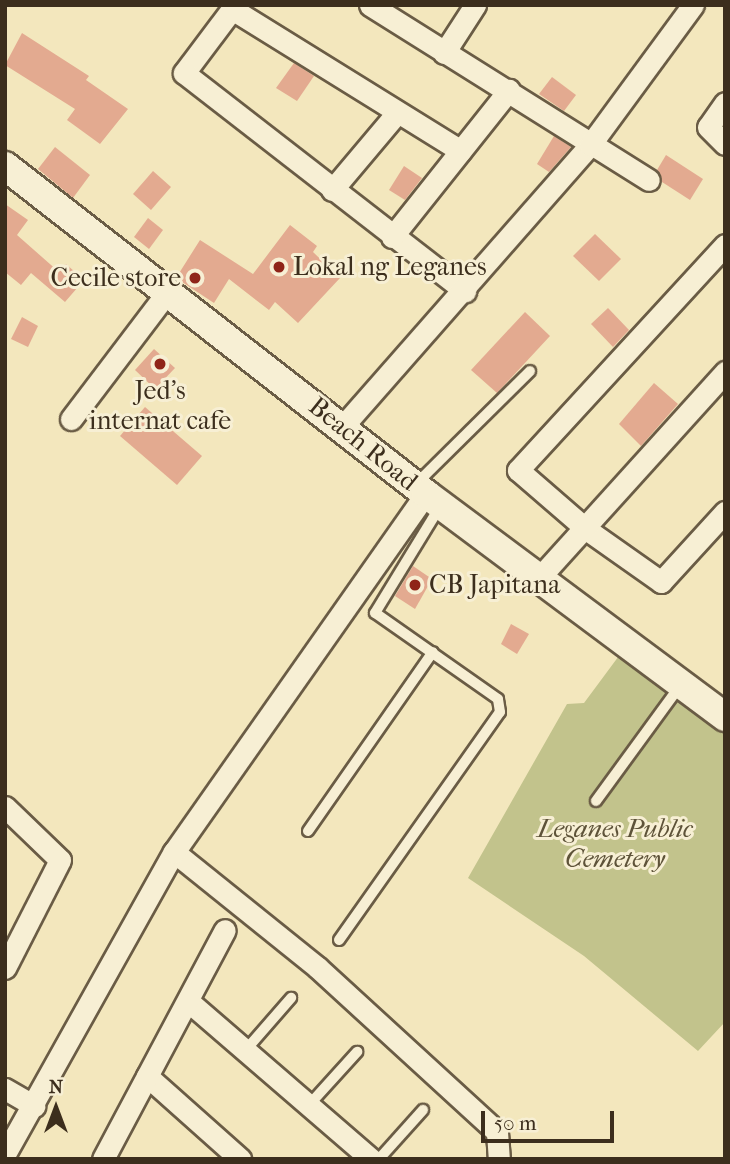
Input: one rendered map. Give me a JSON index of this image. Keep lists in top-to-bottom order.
{
  "streets": {
    "main road": ["Beach Road"]
  },
  "parks": ["Leganes Public Cemetery"],
  "places": [
    "Lokal ng Leganes",
    "Cecile store",
    "Jed's internat cafe",
    "CB Japitana"
  ],
  "scale_bar": "50 m",
  "north": "top"
}
